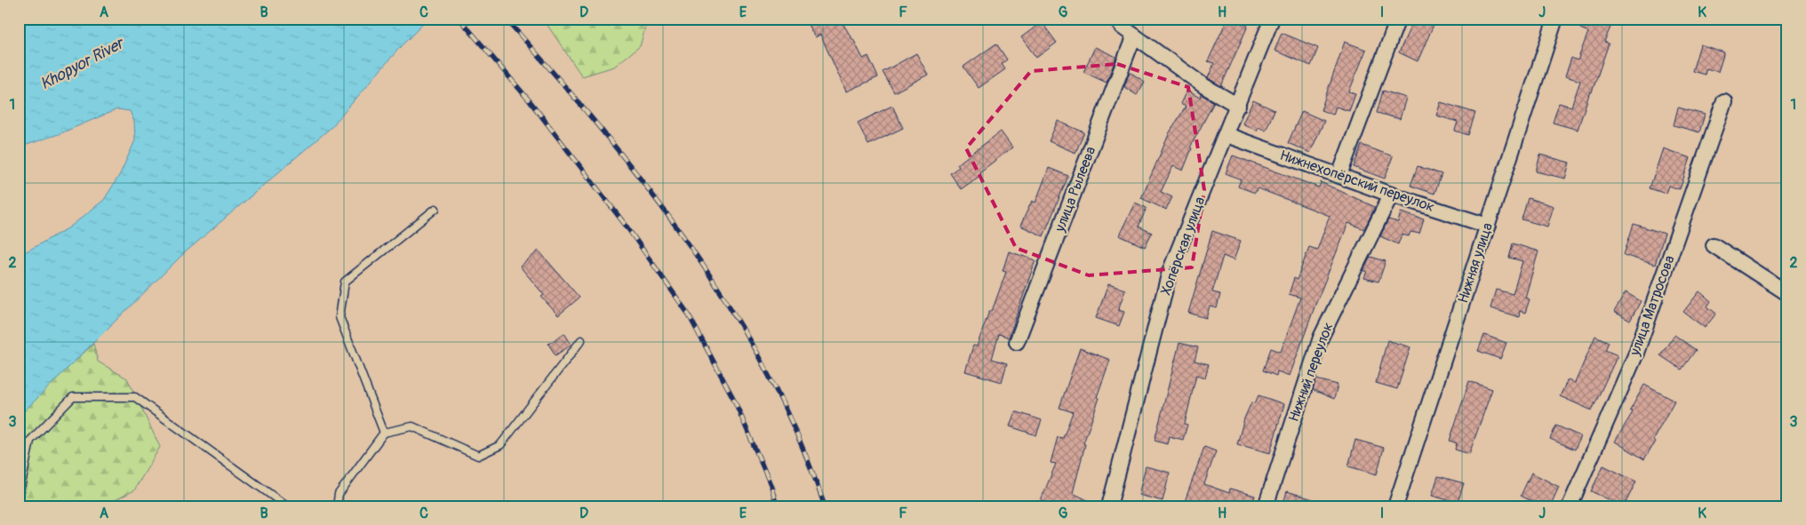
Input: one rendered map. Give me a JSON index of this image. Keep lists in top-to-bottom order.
{
  "streets": {
    "street": [
      "Нижнехопёрский переулок",
      "улица Рылеева",
      "Хопёрская улица",
      "Нижняя улица",
      "улица Матросова",
      "Нижний переулок"
    ]
  },
  "crossings": [
    ["Нижнехопёрский переулок", "Хопёрская улица"],
    ["Нижнехопёрский переулок", "Нижняя улица"],
    ["Нижнехопёрский переулок", "Нижний переулок"]
  ],
  "water": ["Khopyor River"],
  "grid": {
    "columns": [
      "A",
      "B",
      "C",
      "D",
      "E",
      "F",
      "G",
      "H",
      "I",
      "J",
      "K"
    ],
    "rows": ["1", "2", "3"]
  }
}
